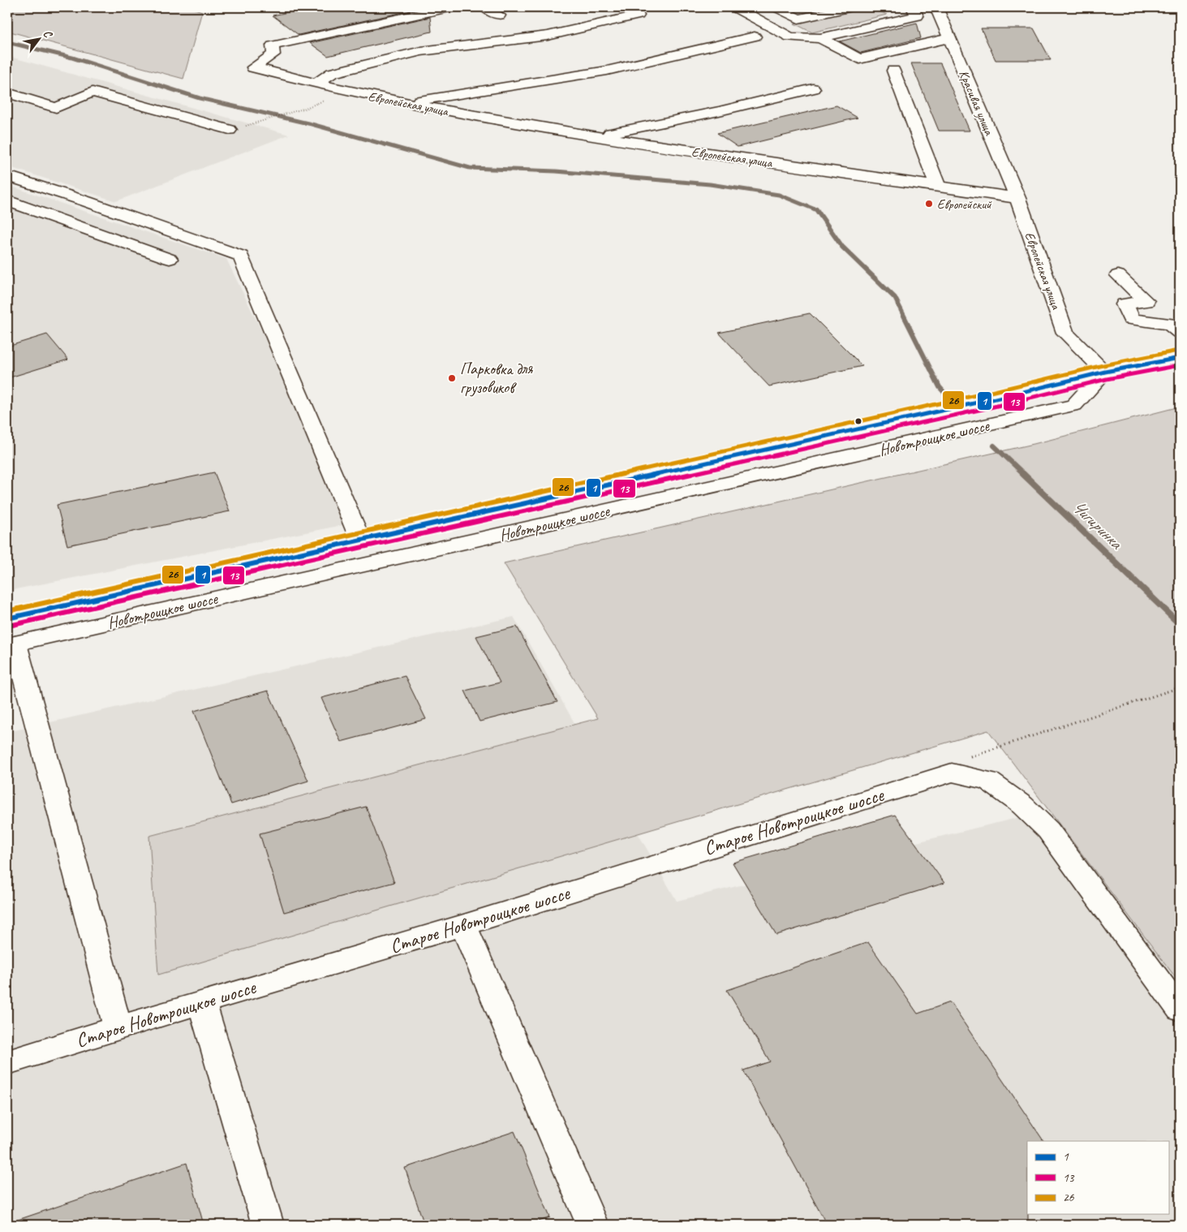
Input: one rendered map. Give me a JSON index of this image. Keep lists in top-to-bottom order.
{
  "streets": {
    "street": [
      "Красивая улица",
      "Европейская улица",
      "Новотроицкое шоссе",
      "Старое Новотроицкое шоссе"
    ]
  },
  "crossings": [
    ["Красивая улица", "Европейская улица"],
    ["Европейская улица", "Новотроицкое шоссе"]
  ],
  "water": ["Чигиринка"],
  "places": ["Европейский", "Парковка для грузовиков"],
  "lines": ["transit line 26", "transit line 1", "transit line 13"],
  "legend": ["1", "13", "26"],
  "north": "top right"
}
